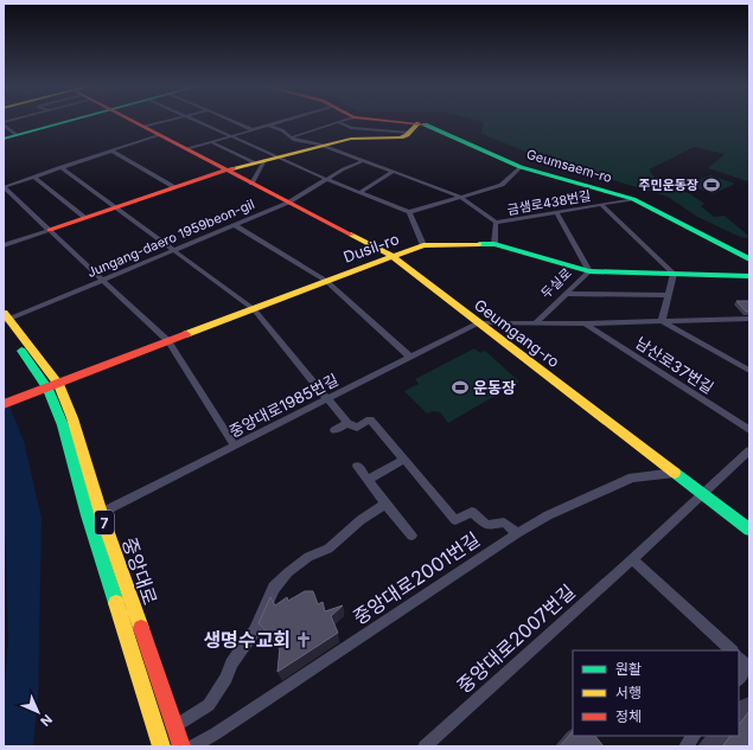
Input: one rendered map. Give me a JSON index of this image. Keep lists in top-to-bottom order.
{
  "streets": {
    "main road": [
      "Geumsaem-ro",
      "Dusil-ro",
      "Geumgang-ro",
      "7",
      "중앙대로"
    ],
    "street": [
      "금샘로438번길",
      "Jungang-daero 1959beon-gil",
      "두실로",
      "남산로37번길",
      "중앙대로1985번길",
      "중앙대로2001번길",
      "중앙대로2007번길"
    ]
  },
  "crossings": [
    ["Geumsaem-ro", "금샘로438번길"],
    ["금샘로438번길", "두실로"],
    ["Jungang-daero 1959beon-gil", "Geumgang-ro"],
    ["Jungang-daero 1959beon-gil", "7"],
    ["Jungang-daero 1959beon-gil", "중앙대로"],
    ["Dusil-ro", "두실로"],
    ["Dusil-ro", "Geumgang-ro"],
    ["Dusil-ro", "7"],
    ["Dusil-ro", "중앙대로"],
    ["Geumgang-ro", "중앙대로1985번길"],
    ["Geumgang-ro", "중앙대로2001번길"],
    ["Geumgang-ro", "중앙대로2007번길"],
    ["중앙대로1985번길", "중앙대로"],
    ["7", "중앙대로"]
  ],
  "places": {
    "sports": ["주민운동장", "운동장"],
    "church": ["생명수교회"]
  },
  "legend": ["원활", "서행", "정체"],
  "north": "bottom right"
}
